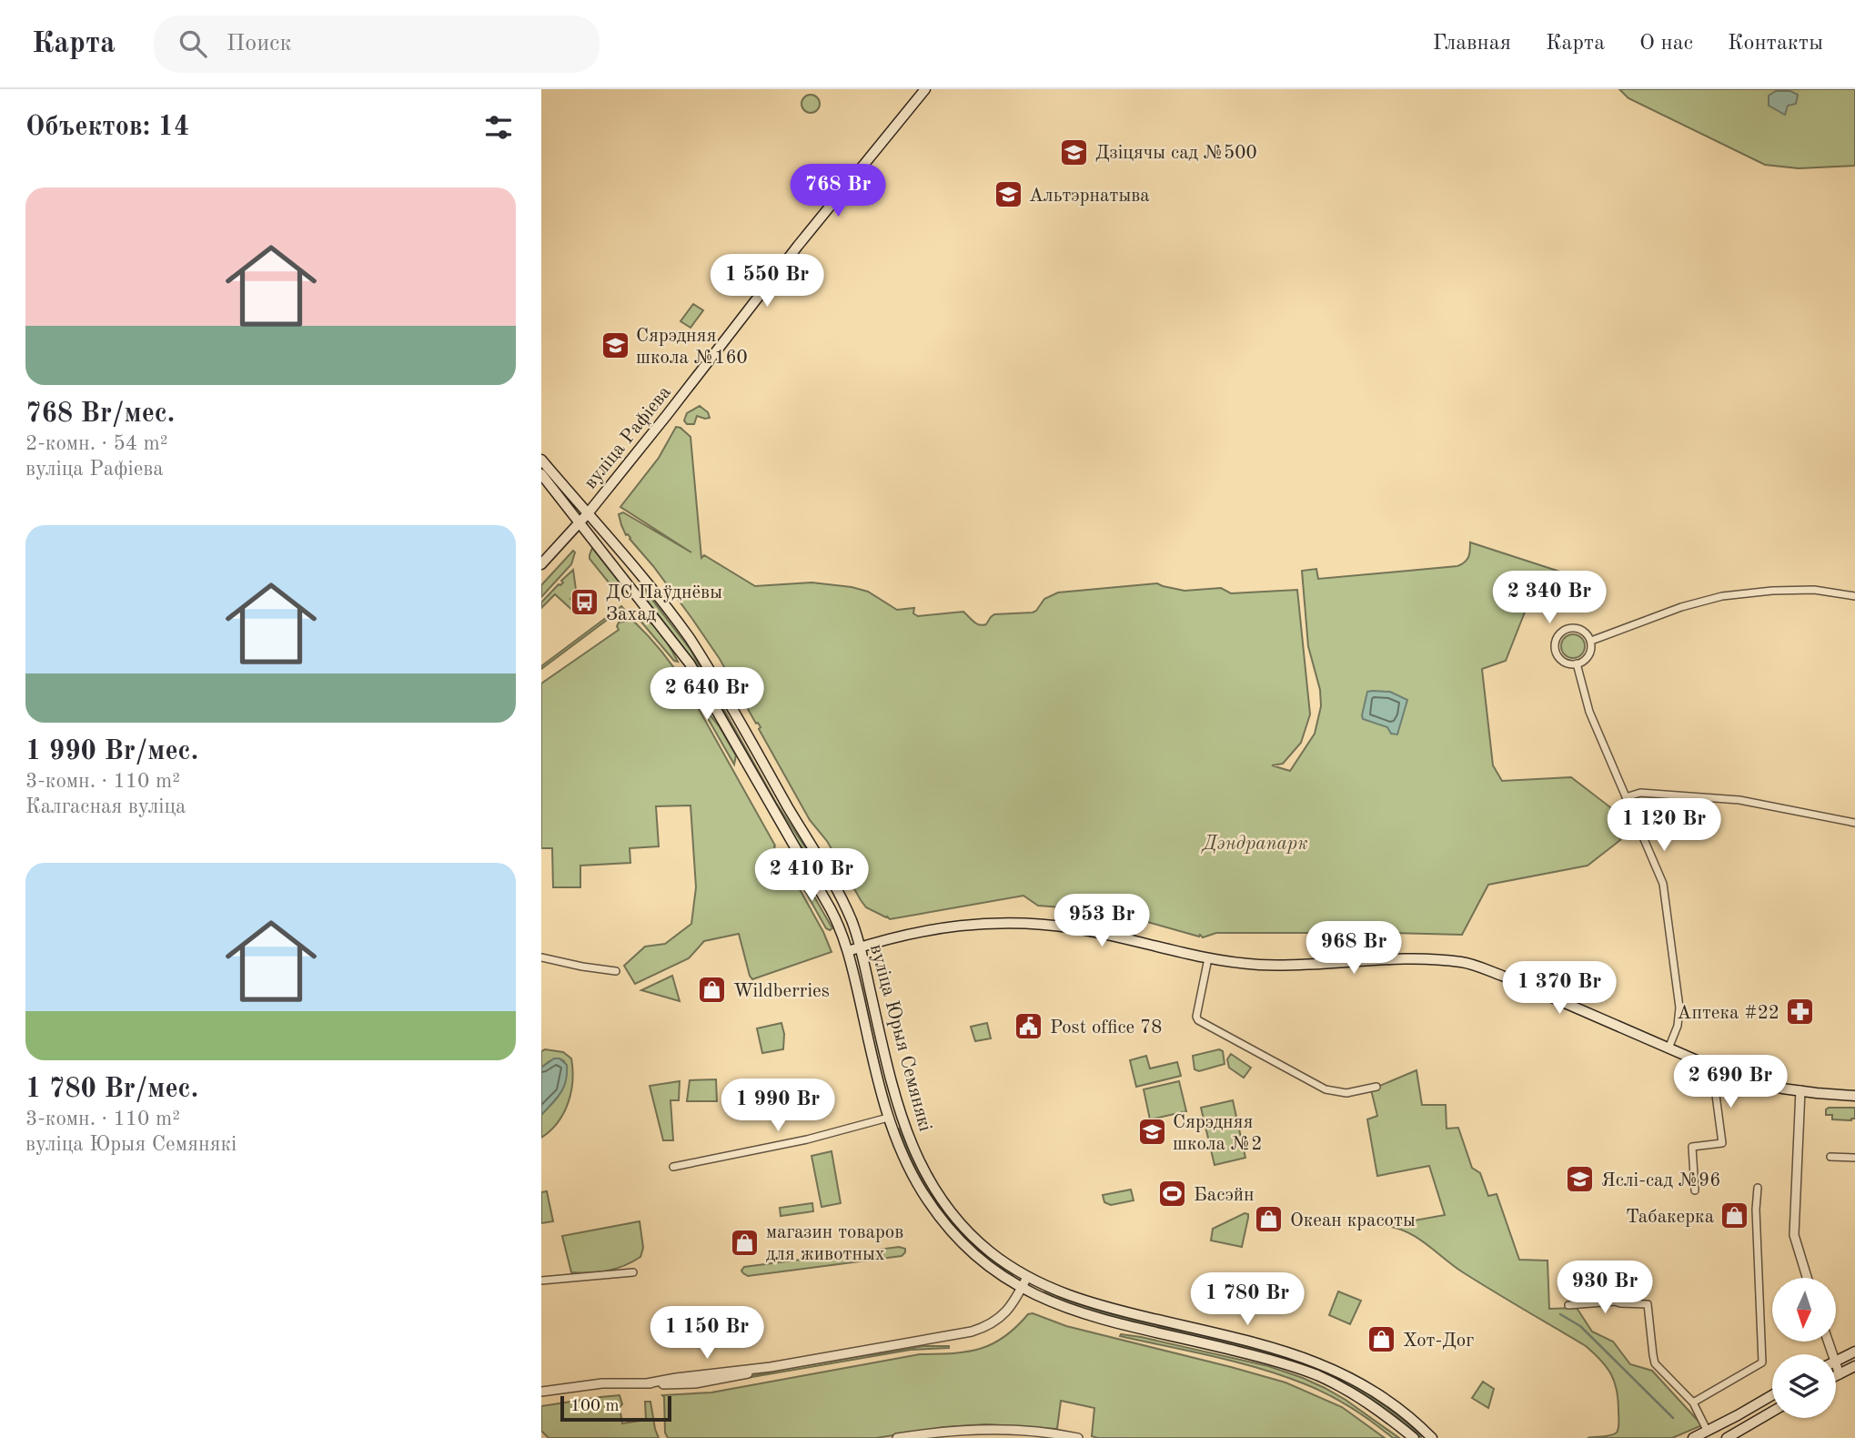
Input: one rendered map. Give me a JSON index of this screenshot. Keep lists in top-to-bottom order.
{
  "streets": {
    "main road": ["вуліца Рафіева", "вуліца Юрыя Семянякі"]
  },
  "crossings": [
    ["вуліца Рафіева", "вуліца Юрыя Семянякі"]
  ],
  "parks": ["Дэндрапарк"],
  "places": {
    "school or university": [
      "Дзіцячы сад №500",
      "Альтэрнатыва",
      "Сярэдняя школа №160",
      "Сярэдняя школа №2",
      "Яслі-сад №96"
    ],
    "bus stop": ["ДС Паўднёвы Захад"],
    "shop": [
      "Wildberries",
      "Табакерка",
      "Океан красоты",
      "магазин товаров для животных",
      "Хот-Дог"
    ],
    "pharmacy": ["Аптека #22"],
    "public building": ["Post office 78"],
    "sports": ["Басэйн"]
  },
  "scale_bar": "100 m",
  "north": "bottom",
  "page": {
    "header": "Карта",
    "search": "Поиск",
    "nav": [
      "Главная",
      "Карта",
      "О нас",
      "Контакты"
    ],
    "heading": "Объектов: 14",
    "price": [
      "768 Br",
      "1 550 Br",
      "2 340 Br",
      "2 640 Br",
      "1 120 Br",
      "2 410 Br",
      "953 Br",
      "968 Br",
      "1 370 Br",
      "2 690 Br",
      "1 990 Br",
      "930 Br",
      "1 780 Br",
      "1 150 Br"
    ],
    "list": [
      {
        "name": "768 Br/мес.",
        "note": "2-комн. · 54 m² · вуліца Рафіева"
      },
      {
        "name": "1 990 Br/мес.",
        "note": "3-комн. · 110 m² · Калгасная вуліца"
      },
      {
        "name": "1 780 Br/мес.",
        "note": "3-комн. · 110 m² · вуліца Юрыя Семянякі"
      }
    ],
    "scale": "100 m"
  }
}
